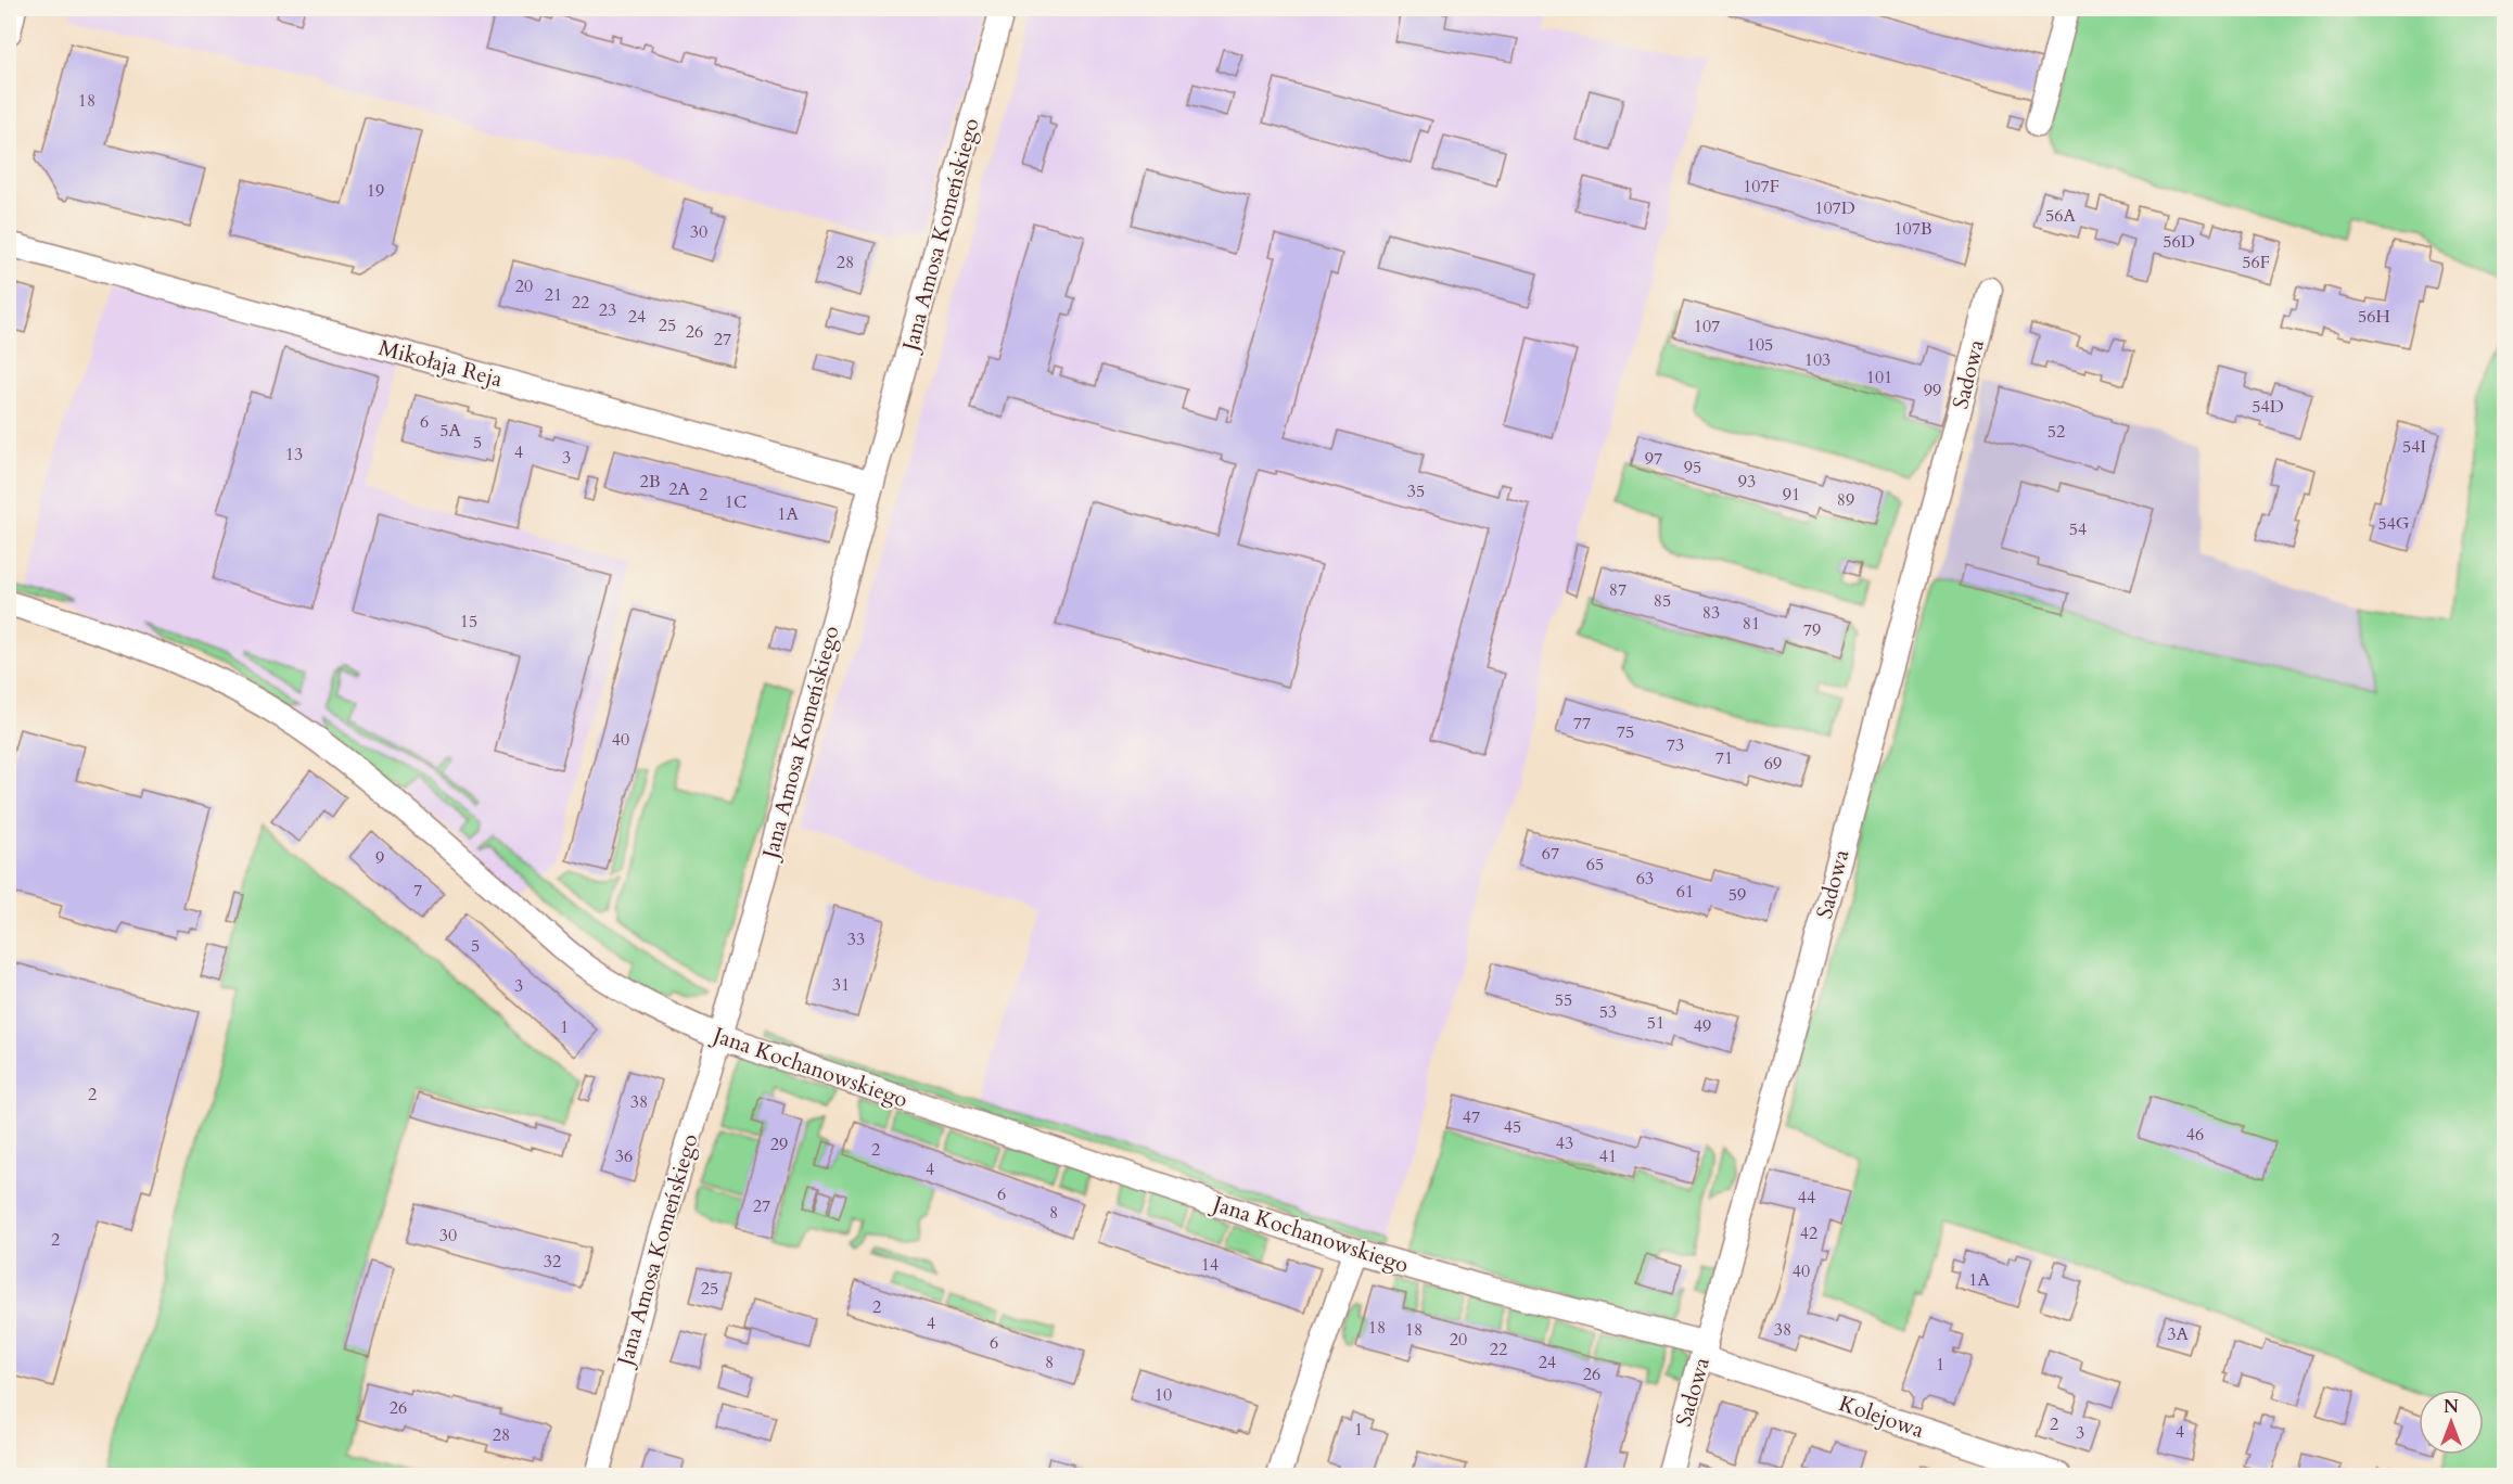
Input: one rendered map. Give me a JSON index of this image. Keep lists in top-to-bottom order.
{
  "streets": {
    "street": [
      "Jana Amosa Komeńskiego",
      "Mikołaja Reja",
      "Sadowa",
      "Jana Kochanowskiego",
      "Kolejowa"
    ]
  },
  "crossings": [
    ["Jana Amosa Komeńskiego", "Mikołaja Reja"],
    ["Jana Amosa Komeńskiego", "Jana Kochanowskiego"],
    ["Sadowa", "Jana Kochanowskiego"],
    ["Sadowa", "Kolejowa"],
    ["Jana Kochanowskiego", "Kolejowa"]
  ],
  "house_numbers": [
    "18",
    "107F",
    "19",
    "107D",
    "56A",
    "107B",
    "30",
    "56D",
    "28",
    "56F",
    "20",
    "21",
    "22",
    "23",
    "24",
    "56H",
    "25",
    "107",
    "26",
    "27",
    "105",
    "103",
    "101",
    "99",
    "54D",
    "6",
    "5A",
    "52",
    "5",
    "54I",
    "4",
    "13",
    "3",
    "97",
    "95",
    "2B",
    "93",
    "2A",
    "35",
    "2",
    "91",
    "89",
    "1C",
    "1A",
    "54G",
    "54",
    "87",
    "85",
    "83",
    "15",
    "81",
    "79",
    "77",
    "75",
    "40",
    "73",
    "71",
    "69",
    "67",
    "9",
    "65",
    "63",
    "7",
    "61",
    "59",
    "33",
    "5",
    "31",
    "3",
    "55",
    "53",
    "51",
    "49",
    "1",
    "2",
    "38",
    "47",
    "45",
    "46",
    "43",
    "29",
    "2",
    "36",
    "41",
    "4",
    "6",
    "44",
    "27",
    "8",
    "42",
    "30",
    "2",
    "32",
    "14",
    "40",
    "1A",
    "25",
    "2",
    "4",
    "18",
    "18",
    "38",
    "3A",
    "20",
    "6",
    "22",
    "8",
    "24",
    "1",
    "26",
    "10",
    "26",
    "2",
    "1",
    "4",
    "3",
    "28"
  ],
  "north": "top"
}
